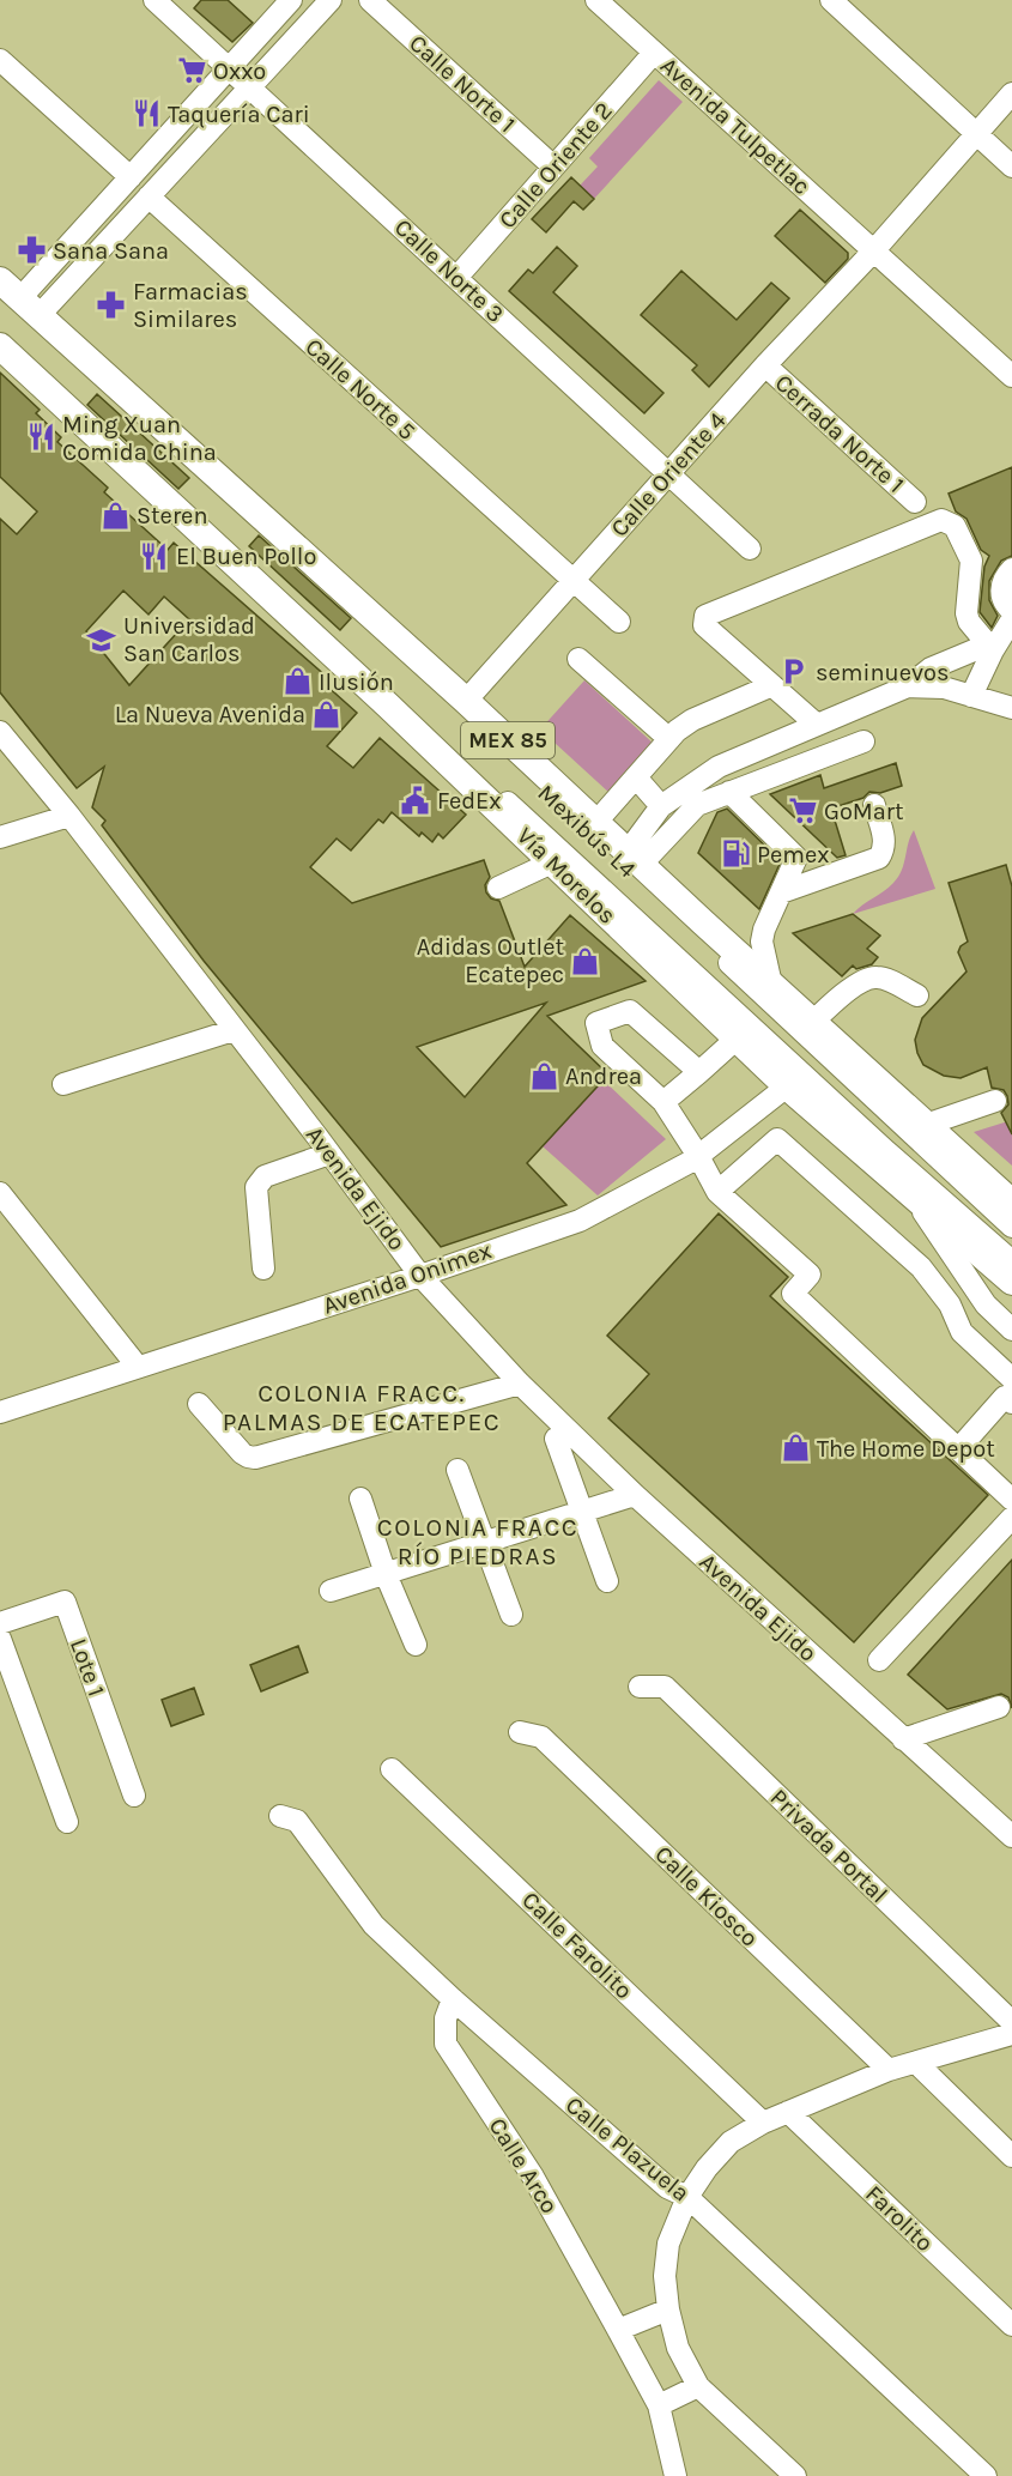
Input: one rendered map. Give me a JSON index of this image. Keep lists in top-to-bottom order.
{
  "streets": {
    "main road": ["MEX 85", "Vía Morelos"],
    "street": [
      "Calle Norte 1",
      "Avenida Tulpetlac",
      "Calle Oriente 2",
      "Calle Norte 3",
      "Calle Norte 5",
      "Cerrada Norte 1",
      "Calle Oriente 4",
      "Mexibús L4",
      "Avenida Ejido",
      "Avenida Onimex",
      "Lote 1",
      "Privada Portal",
      "Calle Kiosco",
      "Calle Farolito",
      "Calle Plazuela",
      "Calle Arco",
      "Farolito"
    ]
  },
  "crossings": [
    ["Calle Norte 1", "Calle Oriente 2"],
    ["Avenida Tulpetlac", "Calle Oriente 2"],
    ["Avenida Tulpetlac", "Calle Oriente 4"],
    ["Calle Oriente 2", "Calle Norte 3"],
    ["Calle Norte 3", "Calle Oriente 4"],
    ["Calle Norte 5", "Calle Oriente 4"],
    ["Cerrada Norte 1", "Calle Oriente 4"],
    ["Calle Oriente 4", "MEX 85"],
    ["MEX 85", "Mexibús L4"],
    ["Vía Morelos", "Avenida Onimex"],
    ["Avenida Ejido", "Avenida Onimex"],
    ["Calle Plazuela", "Calle Arco"]
  ],
  "districts": ["COLONIA FRACC. PALMAS DE ECATEPEC", "COLONIA FRACC RÍO PIEDRAS"],
  "places": {
    "supermarket": ["Oxxo", "GoMart"],
    "restaurant": ["Taquería Cari", "Ming Xuan Comida China", "El Buen Pollo"],
    "pharmacy": ["Sana Sana", "Farmacias Similares"],
    "shop": [
      "Steren",
      "Ilusión",
      "La Nueva Avenida",
      "Adidas Outlet Ecatepec",
      "Andrea",
      "The Home Depot"
    ],
    "school or university": ["Universidad San Carlos"],
    "parking": ["seminuevos"],
    "public building": ["FedEx"],
    "fuel station": ["Pemex"]
  }
}
